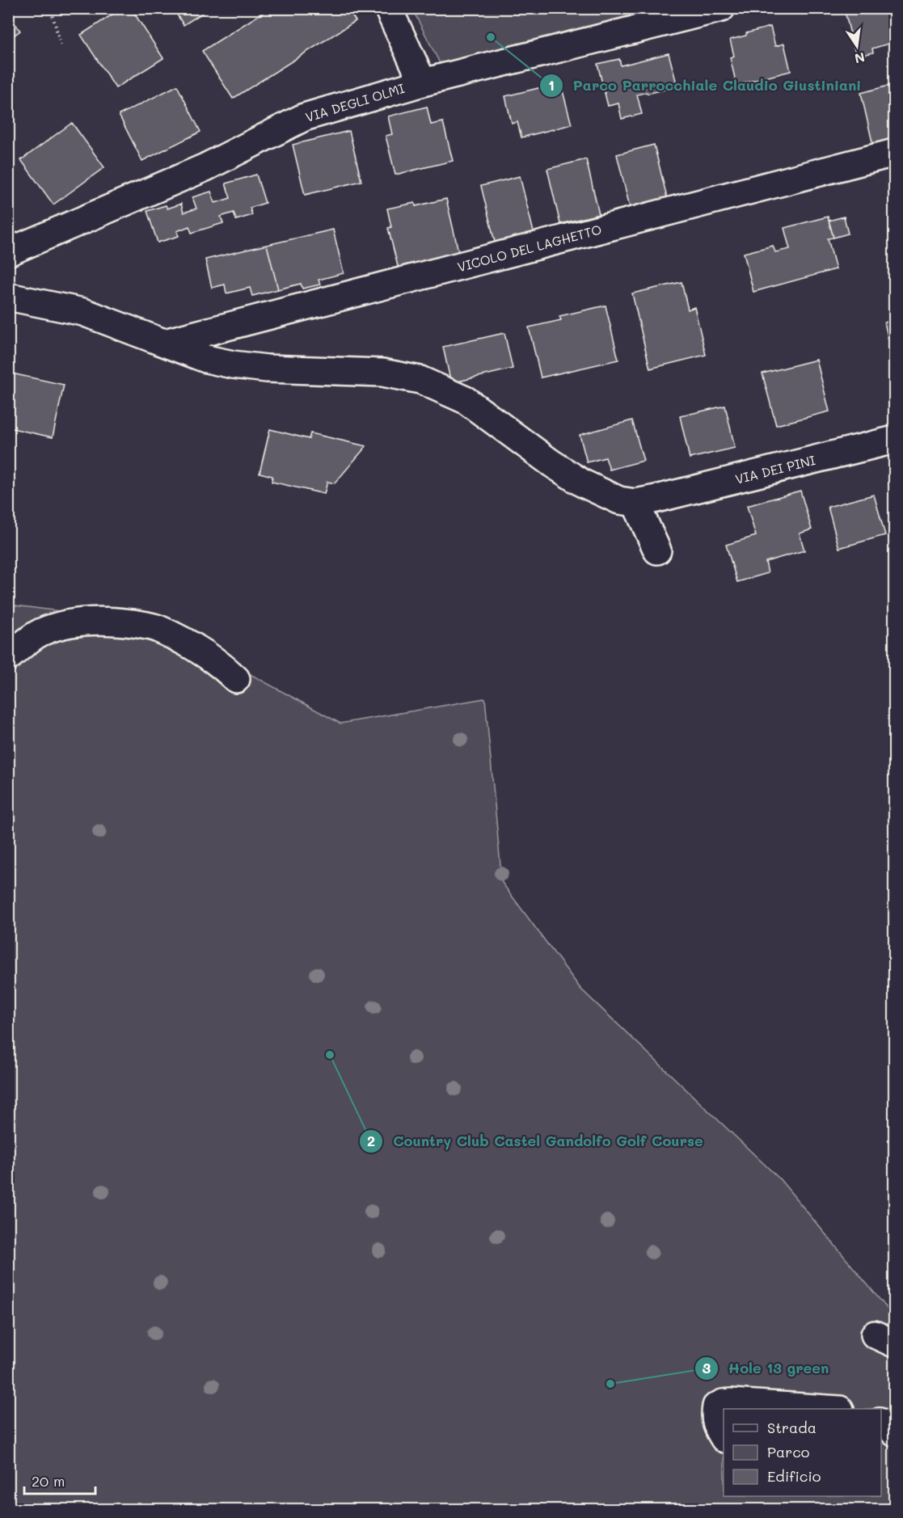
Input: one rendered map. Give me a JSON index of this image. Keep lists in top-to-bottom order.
{
  "streets": {
    "street": ["VIA DEGLI OLMI", "VICOLO DEL LAGHETTO", "VIA DEI PINI"]
  },
  "places": ["Parco Parrocchiale Claudio Giustiniani", "Country Club Castel Gandolfo Golf Course", "Hole 13 green"],
  "legend": ["Strada", "Parco", "Edificio"],
  "scale_bar": "20 m",
  "north": "bottom"
}
